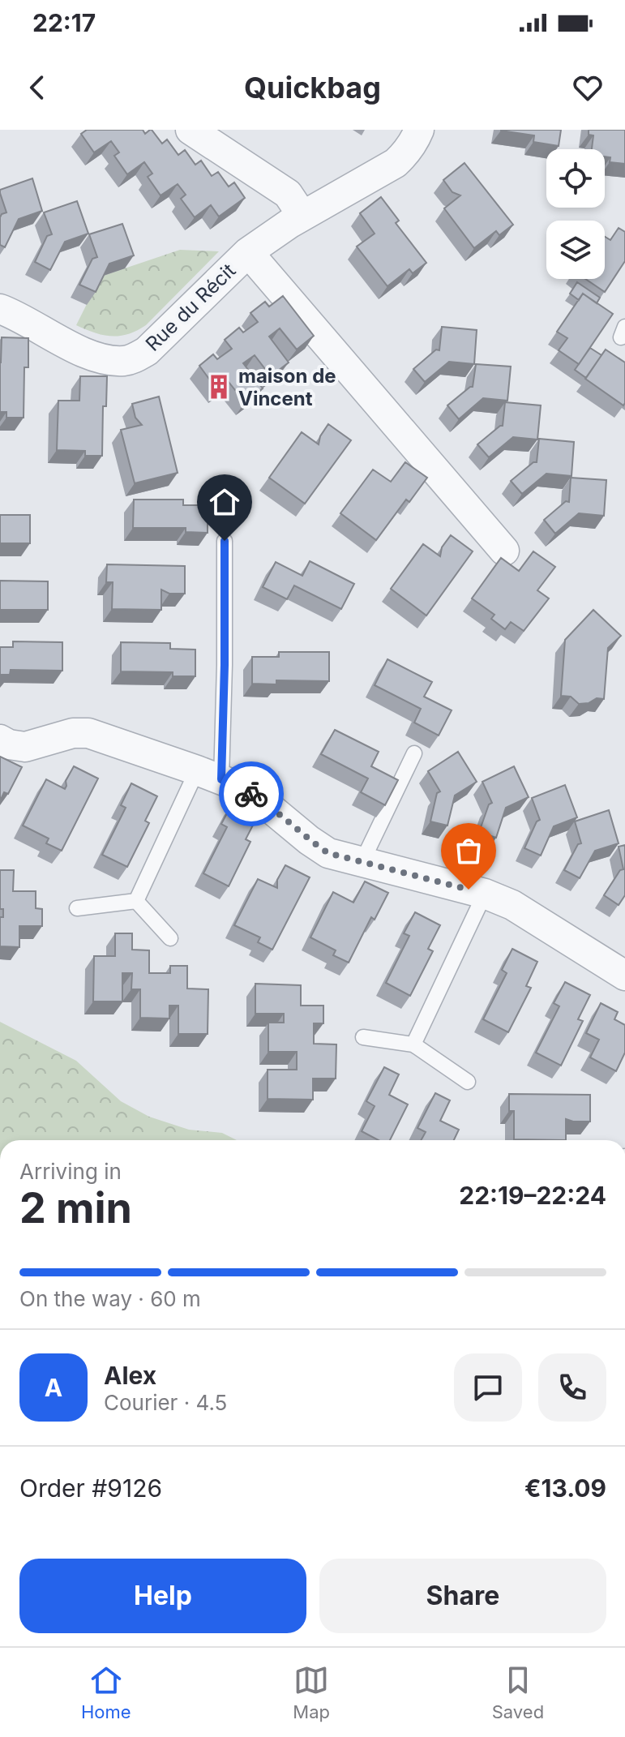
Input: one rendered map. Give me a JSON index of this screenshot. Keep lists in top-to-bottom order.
{
  "streets": {
    "street": ["Rue du Récit"]
  },
  "places": {
    "building": ["maison de Vincent"]
  },
  "page": {
    "status": "22:17",
    "header": "Quickbag",
    "heading": ["2 min", "Arriving in", "22:19–22:24"],
    "panel": [
      "Alex",
      "Courier · 4.5",
      "Order #9126",
      "€13.09"
    ],
    "bar": "On the way · 60 m",
    "round": "A",
    "buttons": ["Help", "Share"],
    "tabs": ["Home", "Map", "Saved"]
  }
}
